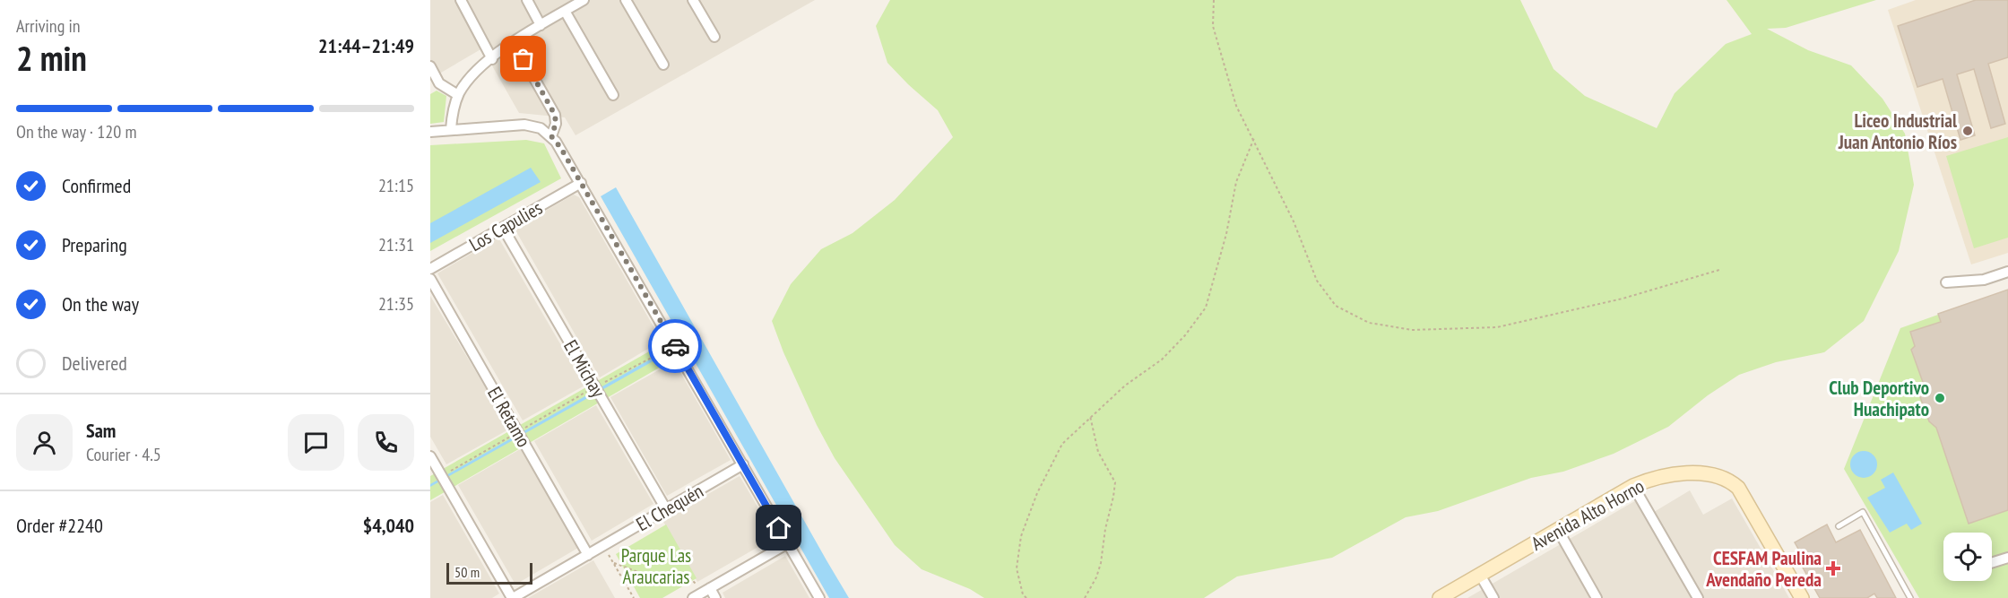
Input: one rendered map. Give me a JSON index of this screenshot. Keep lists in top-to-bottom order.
{
  "streets": {
    "street": [
      "Los Capulies",
      "El Michay",
      "El Retamo",
      "El Chequén",
      "Avenida Alto Horno"
    ]
  },
  "crossings": [
    ["Los Capulies", "El Michay"],
    ["El Michay", "El Chequén"],
    ["El Retamo", "El Chequén"]
  ],
  "parks": ["Parque Las Araucarias"],
  "places": {
    "other": ["Liceo Industrial Juan Antonio Ríos", "Club Deportivo Huachipato"],
    "health": ["CESFAM Paulina Avendaño Pereda"]
  },
  "scale_bar": "50 m",
  "page": {
    "heading": ["2 min", "Arriving in", "21:44–21:49"],
    "panel": [
      "Sam",
      "Courier · 4.5",
      "Order #2240",
      "$4,040"
    ],
    "bar": "On the way · 120 m",
    "list": [
      ["Confirmed", "21:15"],
      ["Preparing", "21:31"],
      ["On the way", "21:35"],
      "Delivered"
    ],
    "scale": "50 m"
  }
}
